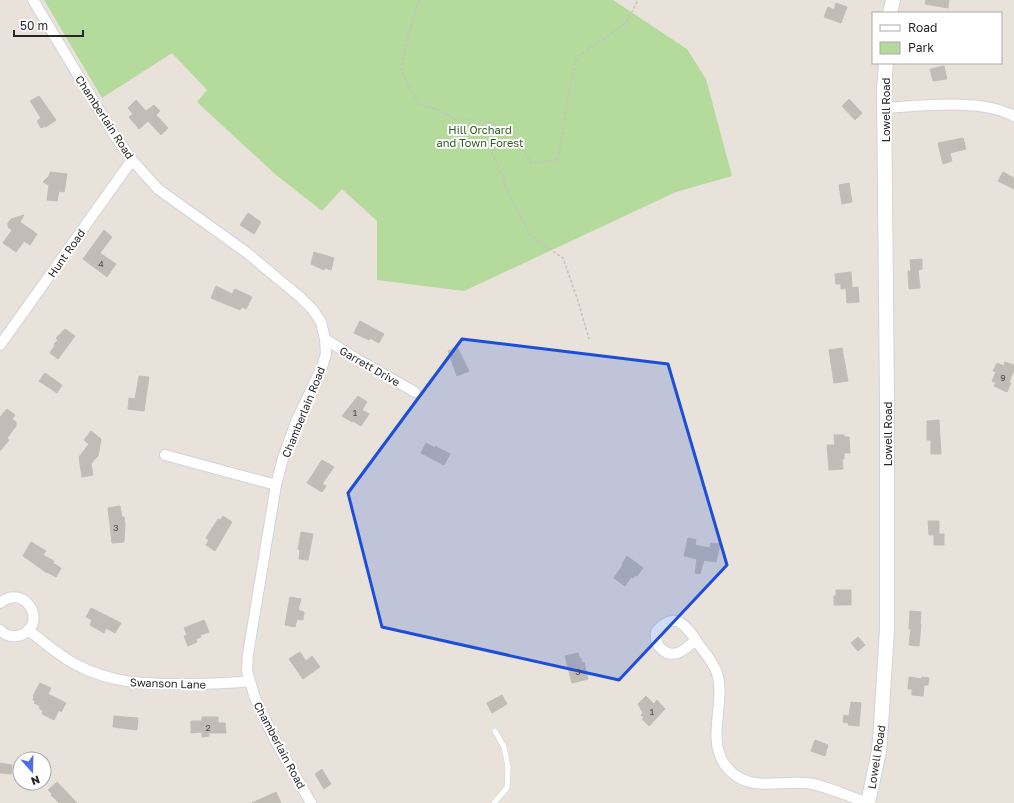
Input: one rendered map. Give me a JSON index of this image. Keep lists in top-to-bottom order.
{
  "streets": {
    "street": [
      "Lowell Road",
      "Chamberlain Road",
      "Hunt Road",
      "Garrett Drive",
      "Swanson Lane"
    ]
  },
  "crossings": [
    ["Chamberlain Road", "Hunt Road"],
    ["Chamberlain Road", "Garrett Drive"],
    ["Chamberlain Road", "Swanson Lane"]
  ],
  "parks": ["Hill Orchard and Town Forest"],
  "house_numbers": [
    "4",
    "9",
    "1",
    "3",
    "3",
    "1",
    "2"
  ],
  "legend": ["Road", "Park"],
  "scale_bar": "50 m",
  "north": "bottom"
}
